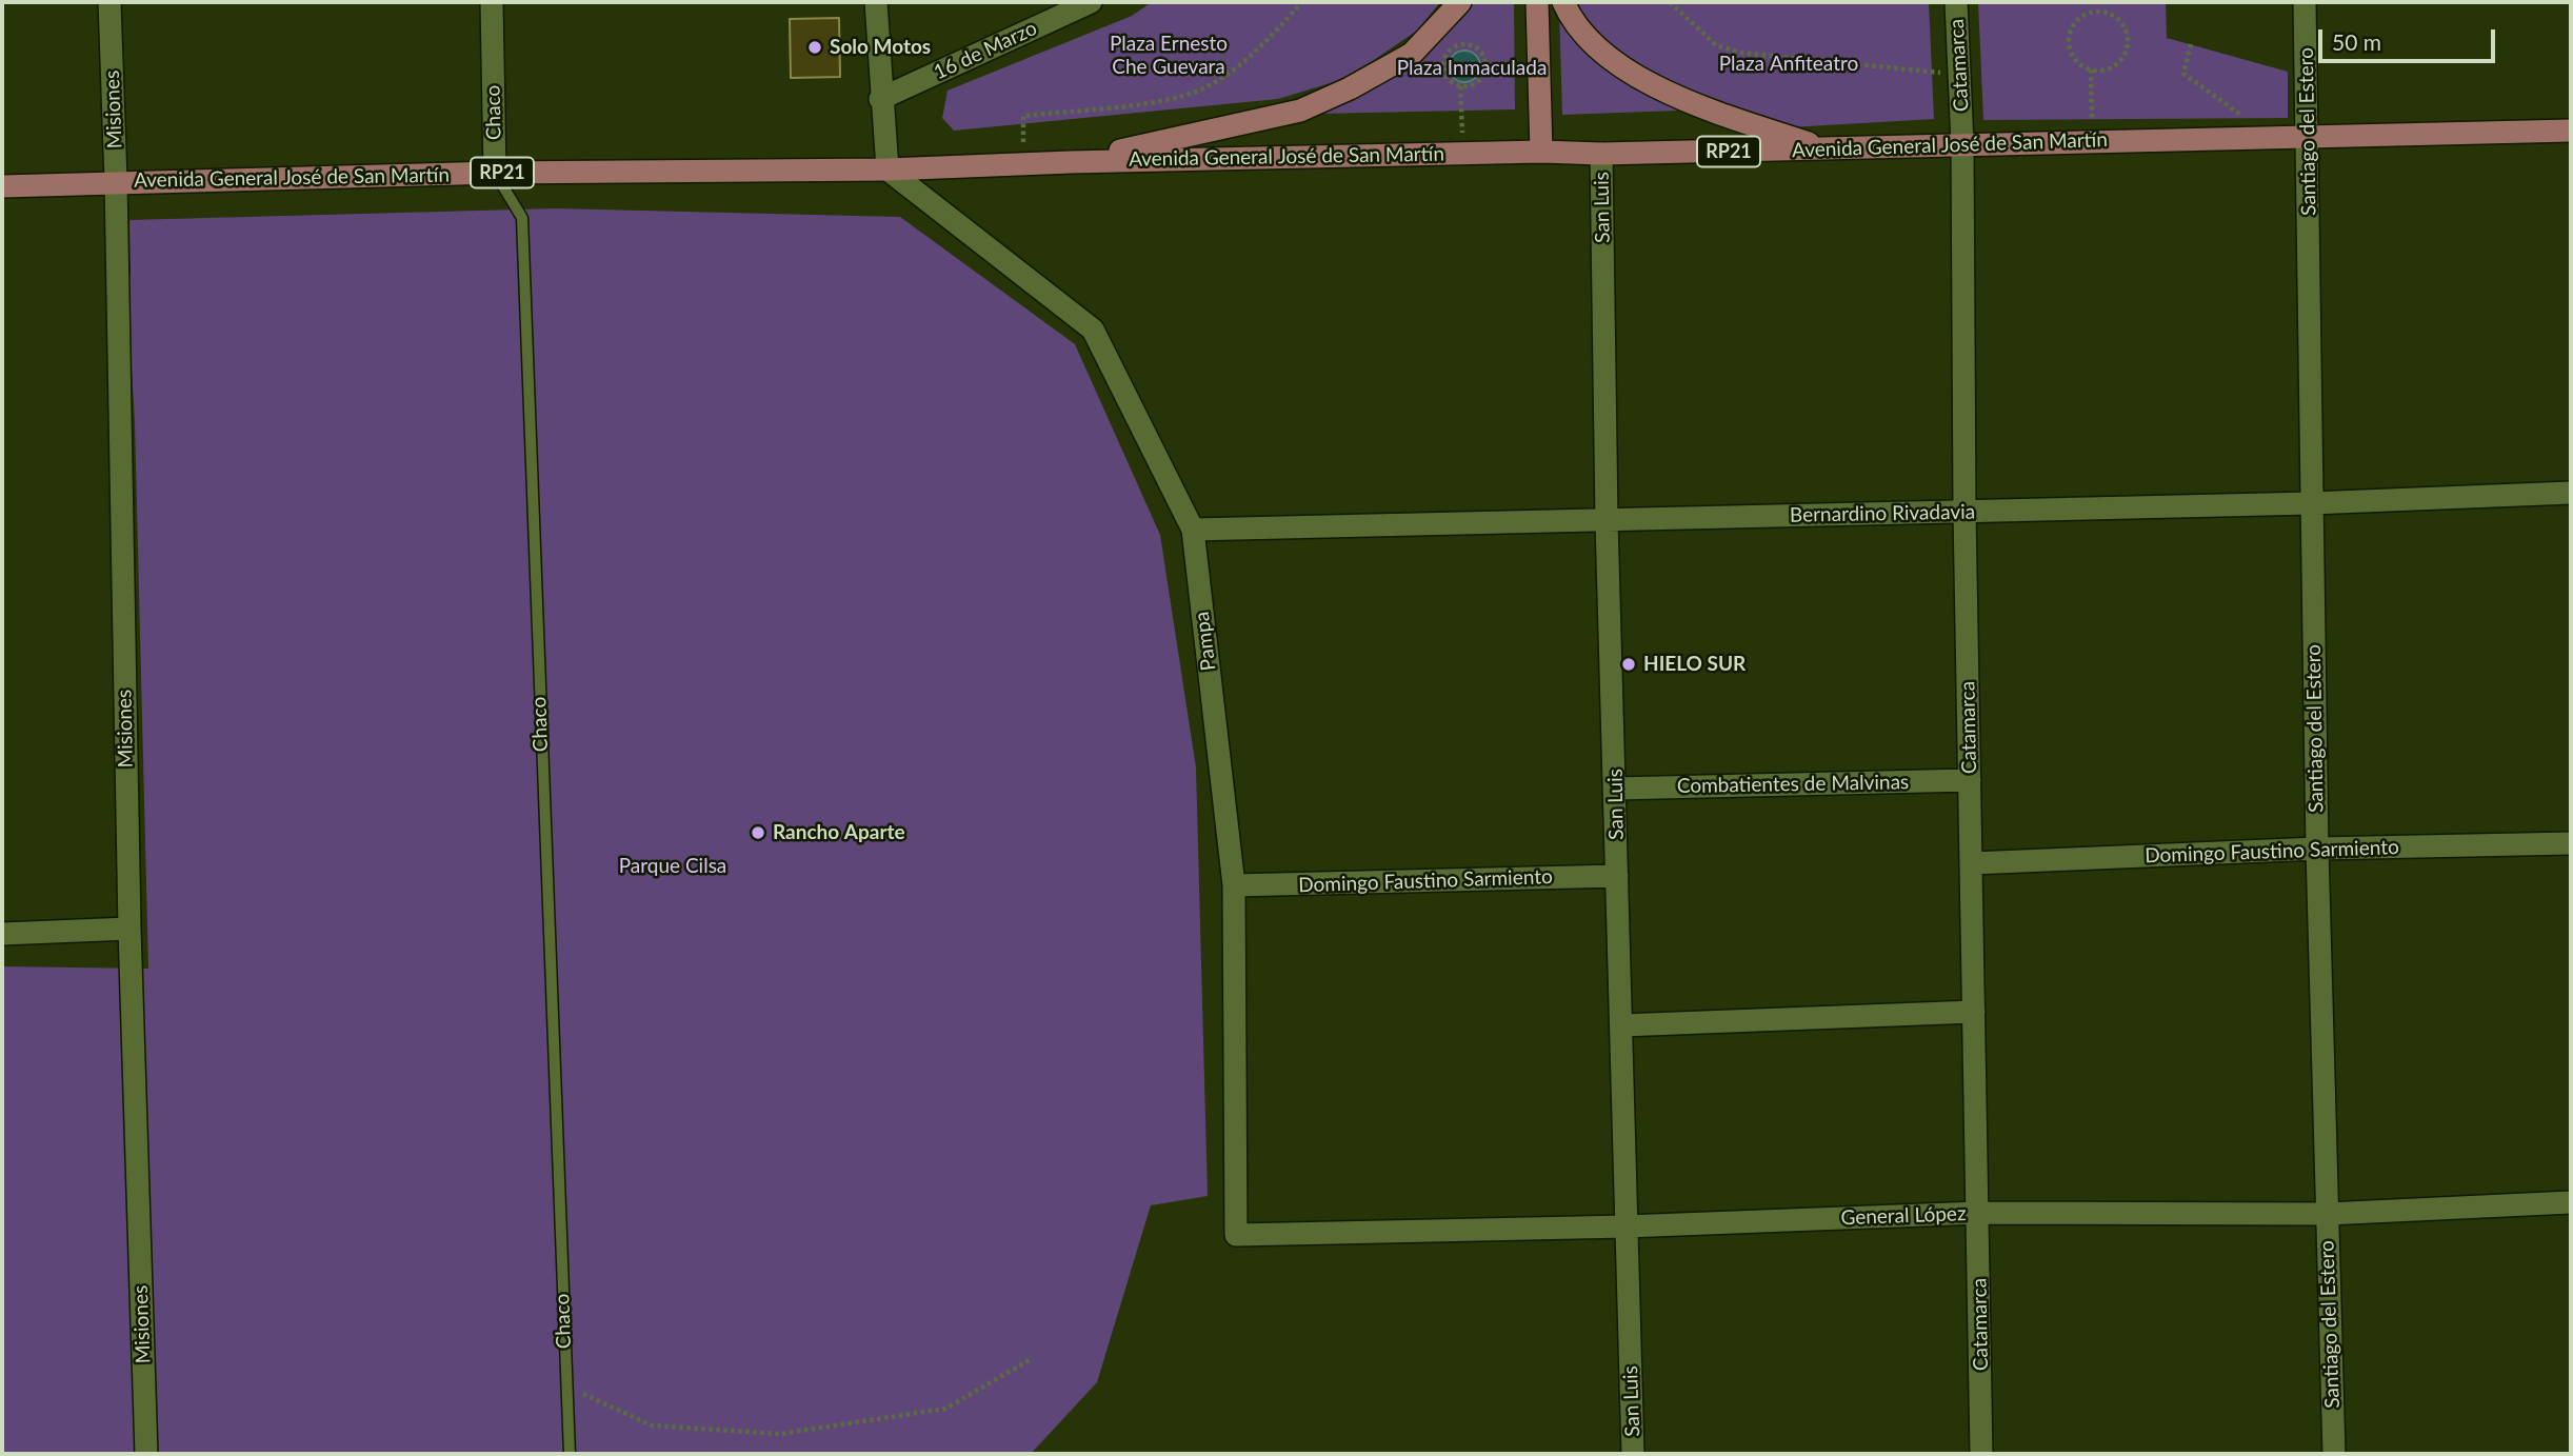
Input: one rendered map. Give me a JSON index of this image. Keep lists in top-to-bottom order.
{
  "streets": {
    "main road": ["Avenida General José de San Martín", "RP21"],
    "street": [
      "16 de Marzo",
      "Catamarca",
      "Misiones",
      "Chaco",
      "Santiago del Estero",
      "San Luis",
      "Bernardino Rivadavia",
      "Pampa",
      "Combatientes de Malvinas",
      "Domingo Faustino Sarmiento",
      "General López"
    ]
  },
  "crossings": [
    ["Catamarca", "Avenida General José de San Martín"],
    ["Catamarca", "Bernardino Rivadavia"],
    ["Catamarca", "Combatientes de Malvinas"],
    ["Catamarca", "Domingo Faustino Sarmiento"],
    ["Catamarca", "General López"],
    ["Misiones", "Avenida General José de San Martín"],
    ["Chaco", "Avenida General José de San Martín"],
    ["Santiago del Estero", "Avenida General José de San Martín"],
    ["Santiago del Estero", "Bernardino Rivadavia"],
    ["Santiago del Estero", "Domingo Faustino Sarmiento"],
    ["Santiago del Estero", "General López"],
    ["Avenida General José de San Martín", "San Luis"],
    ["Avenida General José de San Martín", "Pampa"],
    ["San Luis", "Bernardino Rivadavia"],
    ["San Luis", "Combatientes de Malvinas"],
    ["San Luis", "Domingo Faustino Sarmiento"],
    ["San Luis", "General López"],
    ["Bernardino Rivadavia", "Pampa"],
    ["Pampa", "Domingo Faustino Sarmiento"],
    ["Pampa", "General López"]
  ],
  "parks": [
    "Plaza Ernesto Che Guevara",
    "Plaza Anfiteatro",
    "Plaza Inmaculada",
    "Parque Cilsa"
  ],
  "places": ["Solo Motos", "HIELO SUR", "Rancho Aparte"],
  "scale_bar": "50 m"
}
